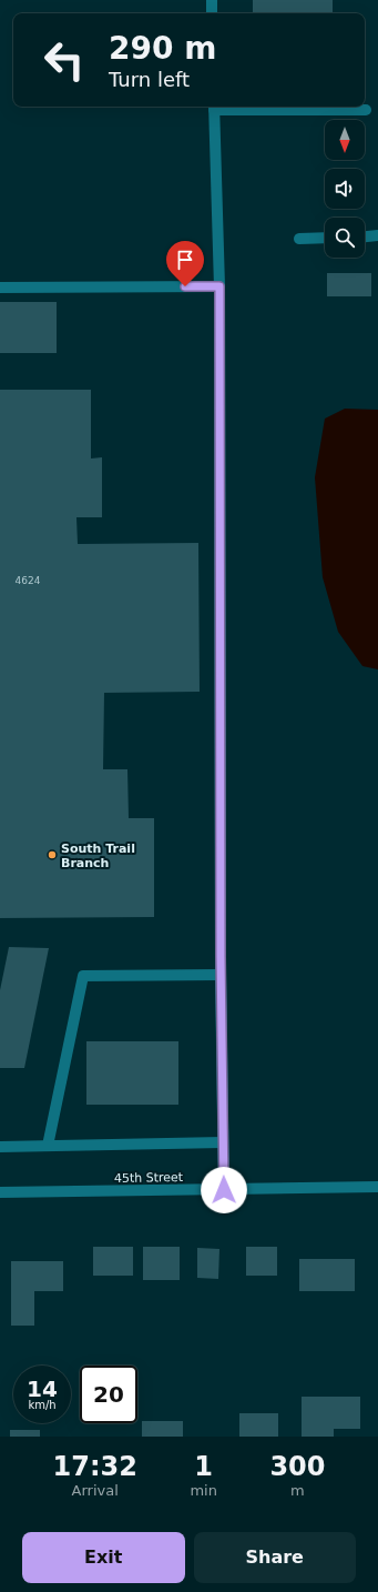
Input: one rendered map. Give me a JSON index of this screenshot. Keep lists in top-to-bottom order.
{
  "streets": {
    "street": ["45th Street"]
  },
  "places": ["South Trail Branch"],
  "house_numbers": ["4624"],
  "north": "bottom",
  "page": {
    "turn": ["290 m", "Turn left"],
    "speed": "14 km/h",
    "limit": "20",
    "eta": [
      "17:32",
      "Arrival",
      "1",
      "min",
      "300",
      "m"
    ],
    "buttons": ["Exit", "Share"]
  }
}
